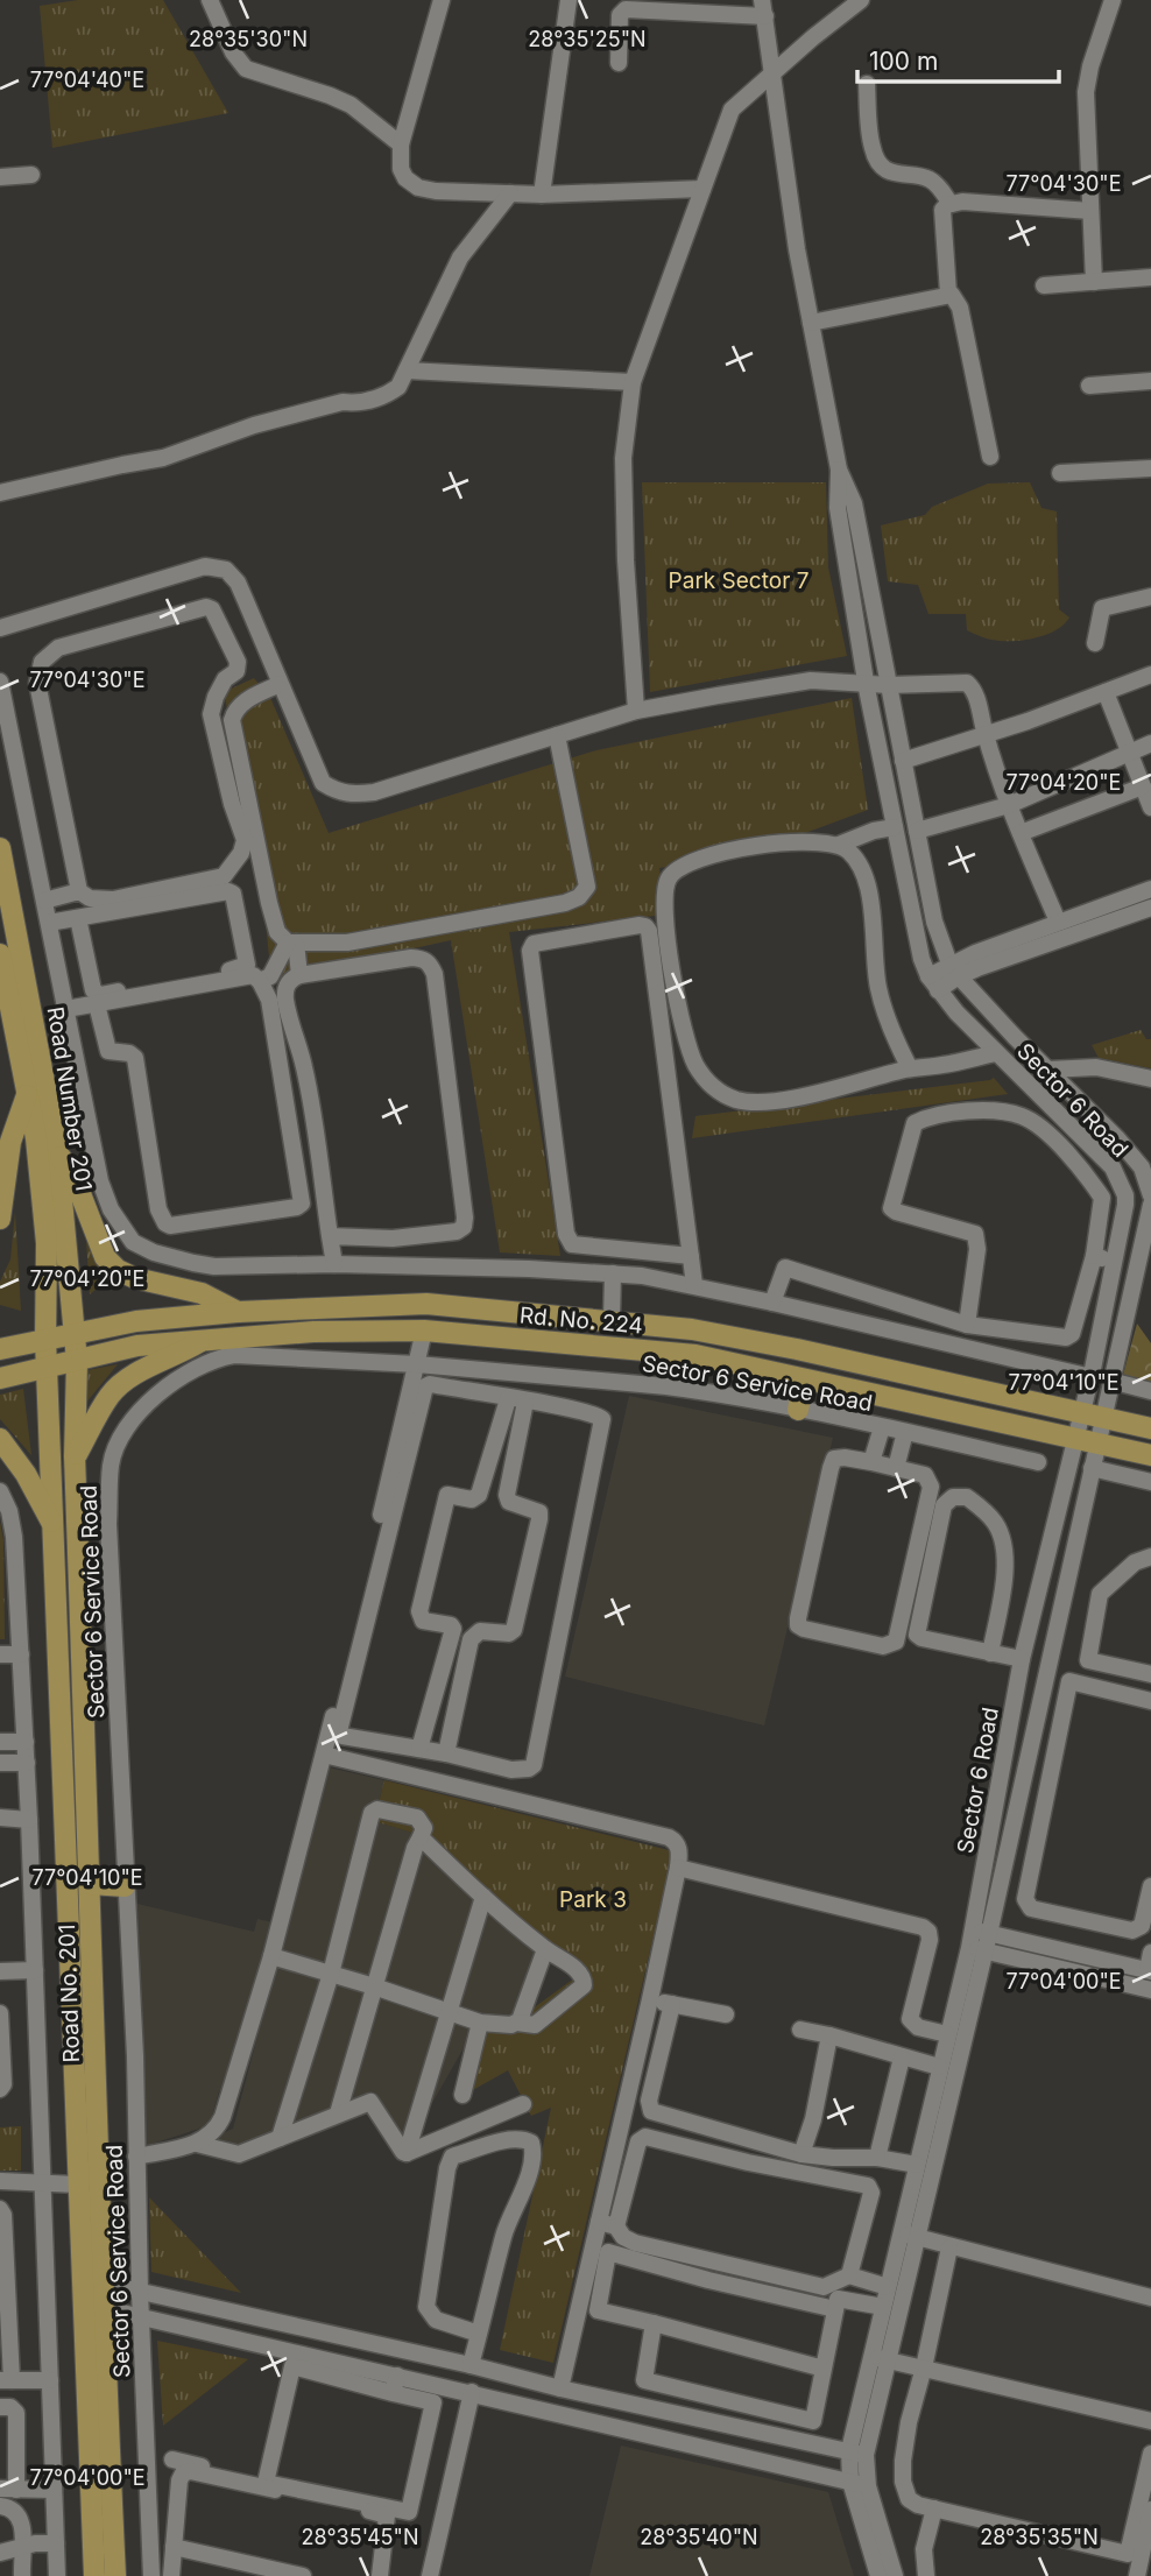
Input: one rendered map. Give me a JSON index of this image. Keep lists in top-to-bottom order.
{
  "streets": {
    "main road": ["Road Number 201", "Rd. No. 224", "Road No. 201"],
    "street": ["Sector 6 Road", "Sector 6 Service Road"]
  },
  "crossings": [
    ["Road Number 201", "Rd. No. 224"],
    ["Road Number 201", "Road No. 201"],
    ["Sector 6 Road", "Rd. No. 224"],
    ["Rd. No. 224", "Road No. 201"]
  ],
  "parks": ["Park Sector 7", "Park 3"],
  "scale_bar": "100 m",
  "coordinates": [
    "28°35'30\"N",
    "28°35'25\"N",
    "77°04'40\"E",
    "77°04'30\"E",
    "77°04'20\"E",
    "77°04'10\"E",
    "77°04'00\"E",
    "28°35'45\"N",
    "28°35'40\"N",
    "28°35'35\"N"
  ]
}
